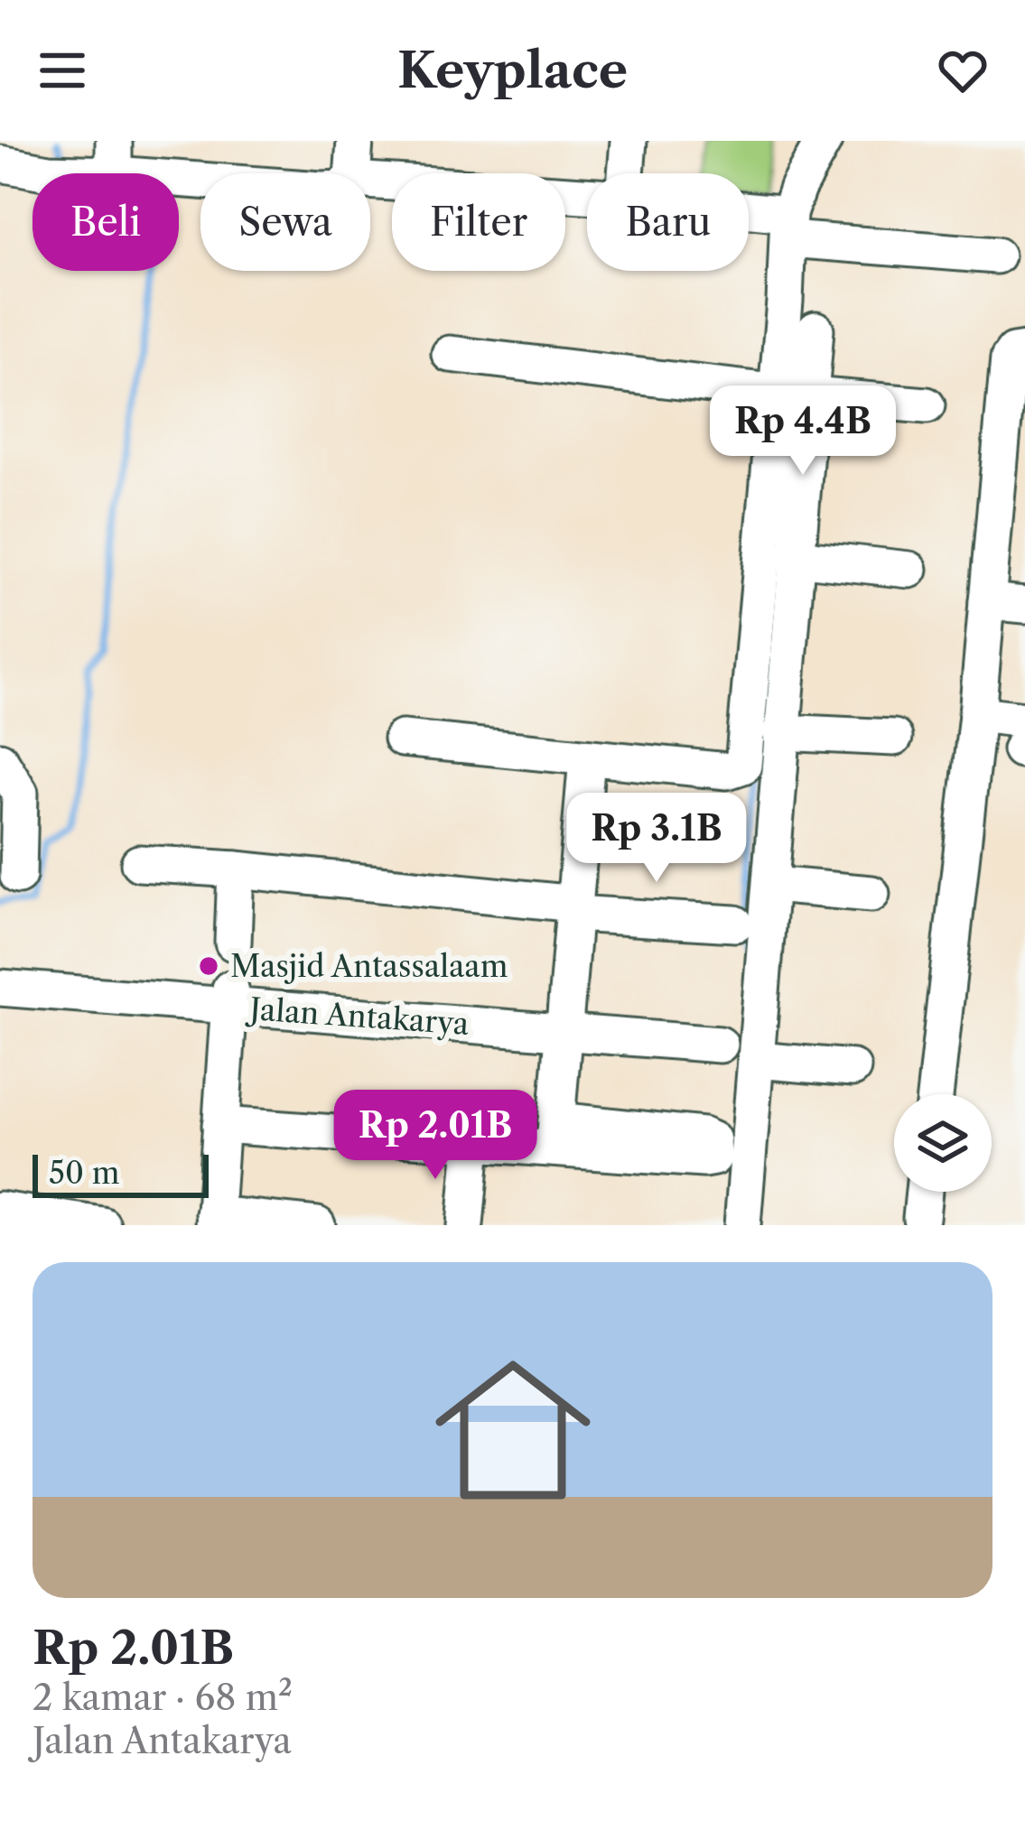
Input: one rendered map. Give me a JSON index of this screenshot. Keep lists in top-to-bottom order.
{
  "streets": {
    "street": ["Jalan Antakarya"]
  },
  "places": ["Masjid Antassalaam"],
  "scale_bar": "50 m",
  "page": {
    "header": "Keyplace",
    "chip": [
      "Beli",
      "Sewa",
      "Filter",
      "Baru"
    ],
    "price": ["Rp 4.4B", "Rp 3.1B", "Rp 2.01B"],
    "scale": "50 m",
    "list": [
      {
        "name": "Rp 2.01B",
        "note": "2 kamar · 68 m² · Jalan Antakarya"
      }
    ]
  }
}
